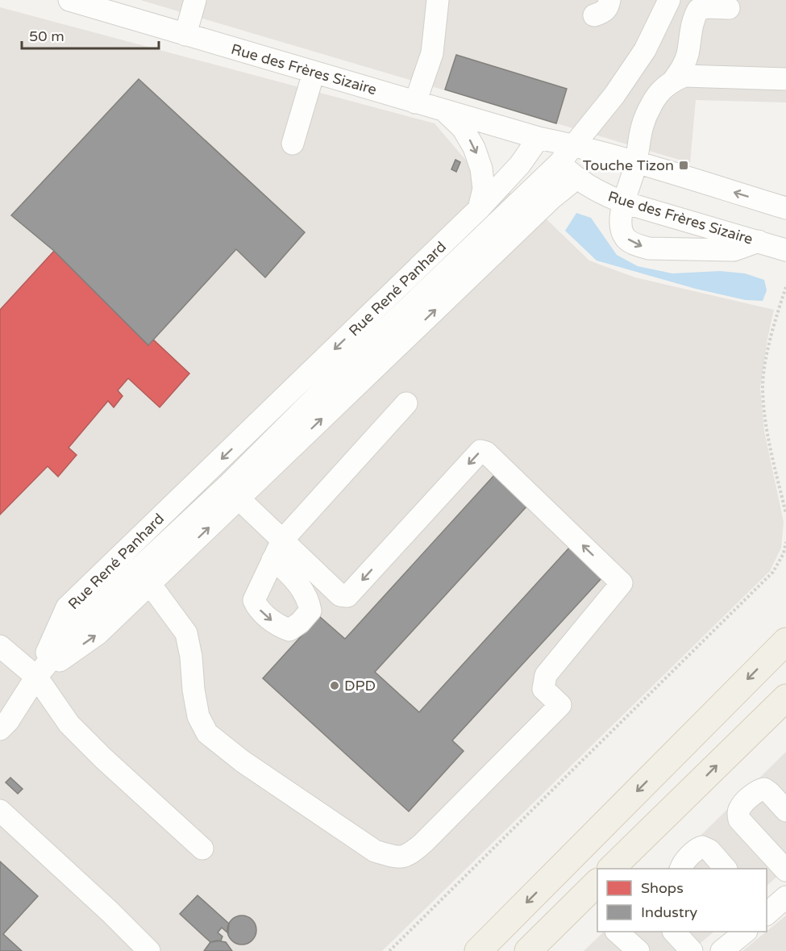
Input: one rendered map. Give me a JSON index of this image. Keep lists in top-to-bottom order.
{
  "streets": {
    "street": ["Rue des Frères Sizaire", "Rue René Panhard"]
  },
  "crossings": [
    ["Rue des Frères Sizaire", "Rue René Panhard"]
  ],
  "places": {
    "transit": ["Touche Tizon"],
    "other": ["DPD"]
  },
  "legend": ["Shops", "Industry"],
  "scale_bar": "50 m"
}
